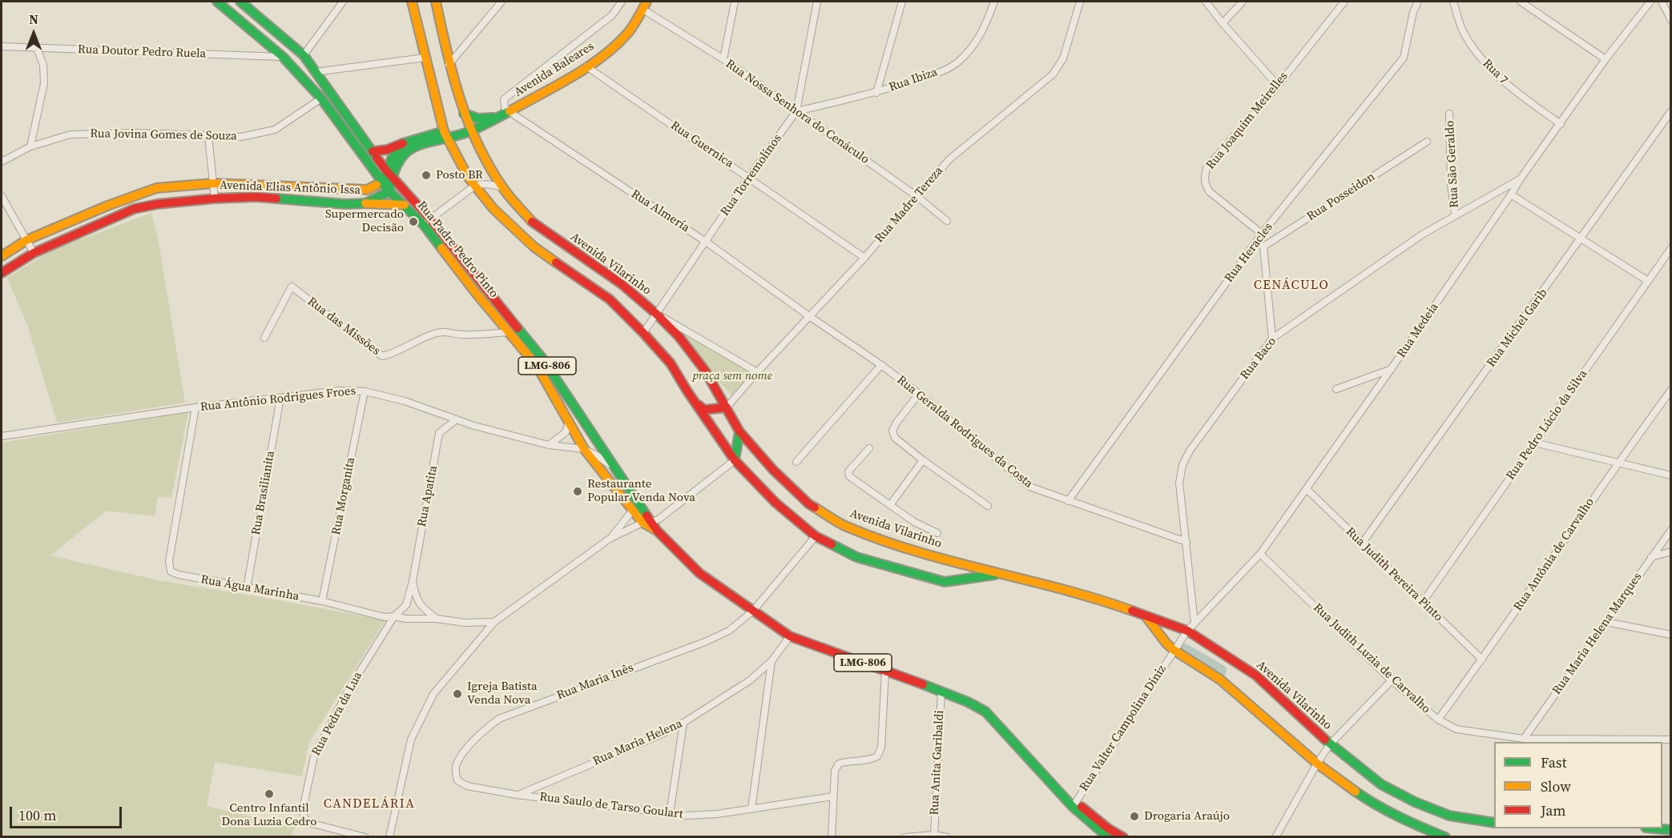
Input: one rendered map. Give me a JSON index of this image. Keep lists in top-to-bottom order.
{
  "streets": {
    "main road": [
      "Avenida Baleares",
      "Avenida Elias Antônio Issa",
      "Rua Padre Pedro Pinto",
      "Avenida Vilarinho",
      "LMG-806"
    ],
    "street": [
      "Rua Doutor Pedro Ruela",
      "Rua 7",
      "Rua Ibiza",
      "Rua Nossa Senhora do Cenáculo",
      "Rua Joaquim Meirelles",
      "Rua Jovina Gomes de Souza",
      "Rua Guernica",
      "Rua São Geraldo",
      "Rua Torremolinos",
      "Rua Posseidon",
      "Rua Madre Tereza",
      "Rua Almería",
      "Rua Heracles",
      "Rua das Missões",
      "Rua Michel Garib",
      "Rua Medeia",
      "Rua Baco",
      "Rua Antônio Rodrigues Froes",
      "Rua Pedro Lúcio da Silva",
      "Rua Geralda Rodrigues da Costa",
      "Rua Brasilianita",
      "Rua Morganita",
      "Rua Apatita",
      "Rua Antônia de Carvalho",
      "Rua Judith Pereira Pinto",
      "Rua Água Marinha",
      "Rua Maria Helena Marques",
      "Rua Judith Luzia de Carvalho",
      "Rua Maria Inês",
      "Rua Pedra da Lua",
      "Rua Valter Campolina Diniz",
      "Rua Maria Helena",
      "Rua Anita Garibaldi",
      "Rua Saulo de Tarso Goulart"
    ]
  },
  "crossings": [
    ["Rua Doutor Pedro Ruela", "Rua Padre Pedro Pinto"],
    ["Avenida Baleares", "Rua Nossa Senhora do Cenáculo"],
    ["Avenida Baleares", "Rua Guernica"],
    ["Avenida Baleares", "Rua Almería"],
    ["Avenida Baleares", "Rua Padre Pedro Pinto"],
    ["Avenida Baleares", "Avenida Vilarinho"],
    ["Rua 7", "Rua Medeia"],
    ["Rua Ibiza", "Rua Nossa Senhora do Cenáculo"],
    ["Rua Ibiza", "Rua Torremolinos"],
    ["Rua Nossa Senhora do Cenáculo", "Rua Torremolinos"],
    ["Rua Nossa Senhora do Cenáculo", "Rua Madre Tereza"],
    ["Rua Joaquim Meirelles", "Rua Heracles"],
    ["Rua Jovina Gomes de Souza", "Rua Padre Pedro Pinto"],
    ["Rua Guernica", "Rua Torremolinos"],
    ["Rua Guernica", "Rua Madre Tereza"],
    ["Rua São Geraldo", "Rua Baco"],
    ["Rua Torremolinos", "Rua Almería"],
    ["Rua Torremolinos", "Avenida Vilarinho"],
    ["Avenida Elias Antônio Issa", "Rua Padre Pedro Pinto"],
    ["Rua Madre Tereza", "Rua Almería"],
    ["Rua Madre Tereza", "Avenida Vilarinho"],
    ["Rua Madre Tereza", "Rua Geralda Rodrigues da Costa"],
    ["Rua Almería", "Rua Geralda Rodrigues da Costa"],
    ["Rua Padre Pedro Pinto", "Rua das Missões"],
    ["Rua Padre Pedro Pinto", "Rua Antônio Rodrigues Froes"],
    ["Rua Padre Pedro Pinto", "Rua Maria Inês"],
    ["Rua Padre Pedro Pinto", "Rua Valter Campolina Diniz"],
    ["Rua Padre Pedro Pinto", "Rua Maria Helena"],
    ["Rua Padre Pedro Pinto", "Rua Anita Garibaldi"],
    ["Rua Heracles", "Rua Geralda Rodrigues da Costa"],
    ["Avenida Vilarinho", "Rua Medeia"],
    ["Rua Michel Garib", "Rua Judith Pereira Pinto"],
    ["Rua Medeia", "Rua Baco"],
    ["Rua Medeia", "Rua Judith Pereira Pinto"],
    ["Rua Medeia", "Rua Judith Luzia de Carvalho"],
    ["Rua Medeia", "Rua Valter Campolina Diniz"],
    ["Rua Baco", "Rua Geralda Rodrigues da Costa"],
    ["Rua Antônio Rodrigues Froes", "Rua Brasilianita"],
    ["Rua Antônio Rodrigues Froes", "Rua Morganita"],
    ["Rua Antônio Rodrigues Froes", "Rua Apatita"],
    ["Rua Antônio Rodrigues Froes", "Rua Água Marinha"],
    ["Rua Pedro Lúcio da Silva", "Rua Judith Pereira Pinto"],
    ["Rua Brasilianita", "Rua Água Marinha"],
    ["Rua Morganita", "Rua Água Marinha"],
    ["Rua Apatita", "Rua Água Marinha"],
    ["Rua Apatita", "Rua Pedra da Lua"],
    ["Rua Antônia de Carvalho", "Rua Judith Pereira Pinto"],
    ["Rua Antônia de Carvalho", "Rua Judith Luzia de Carvalho"],
    ["Rua Água Marinha", "Rua Pedra da Lua"],
    ["Rua Maria Helena Marques", "Rua Judith Luzia de Carvalho"],
    ["Rua Maria Inês", "Rua Saulo de Tarso Goulart"],
    ["Rua Maria Helena", "Rua Saulo de Tarso Goulart"]
  ],
  "districts": ["CENÁCULO", "CANDELÁRIA"],
  "parks": ["praça sem nome"],
  "places": [
    "Posto BR",
    "Supermercado Decisão",
    "Restaurante Popular Venda Nova",
    "Igreja Batista Venda Nova",
    "Centro Infantil Dona Luzia Cedro",
    "Drogaria Araújo"
  ],
  "legend": ["Fast", "Slow", "Jam"],
  "scale_bar": "100 m",
  "north": "top"
}
